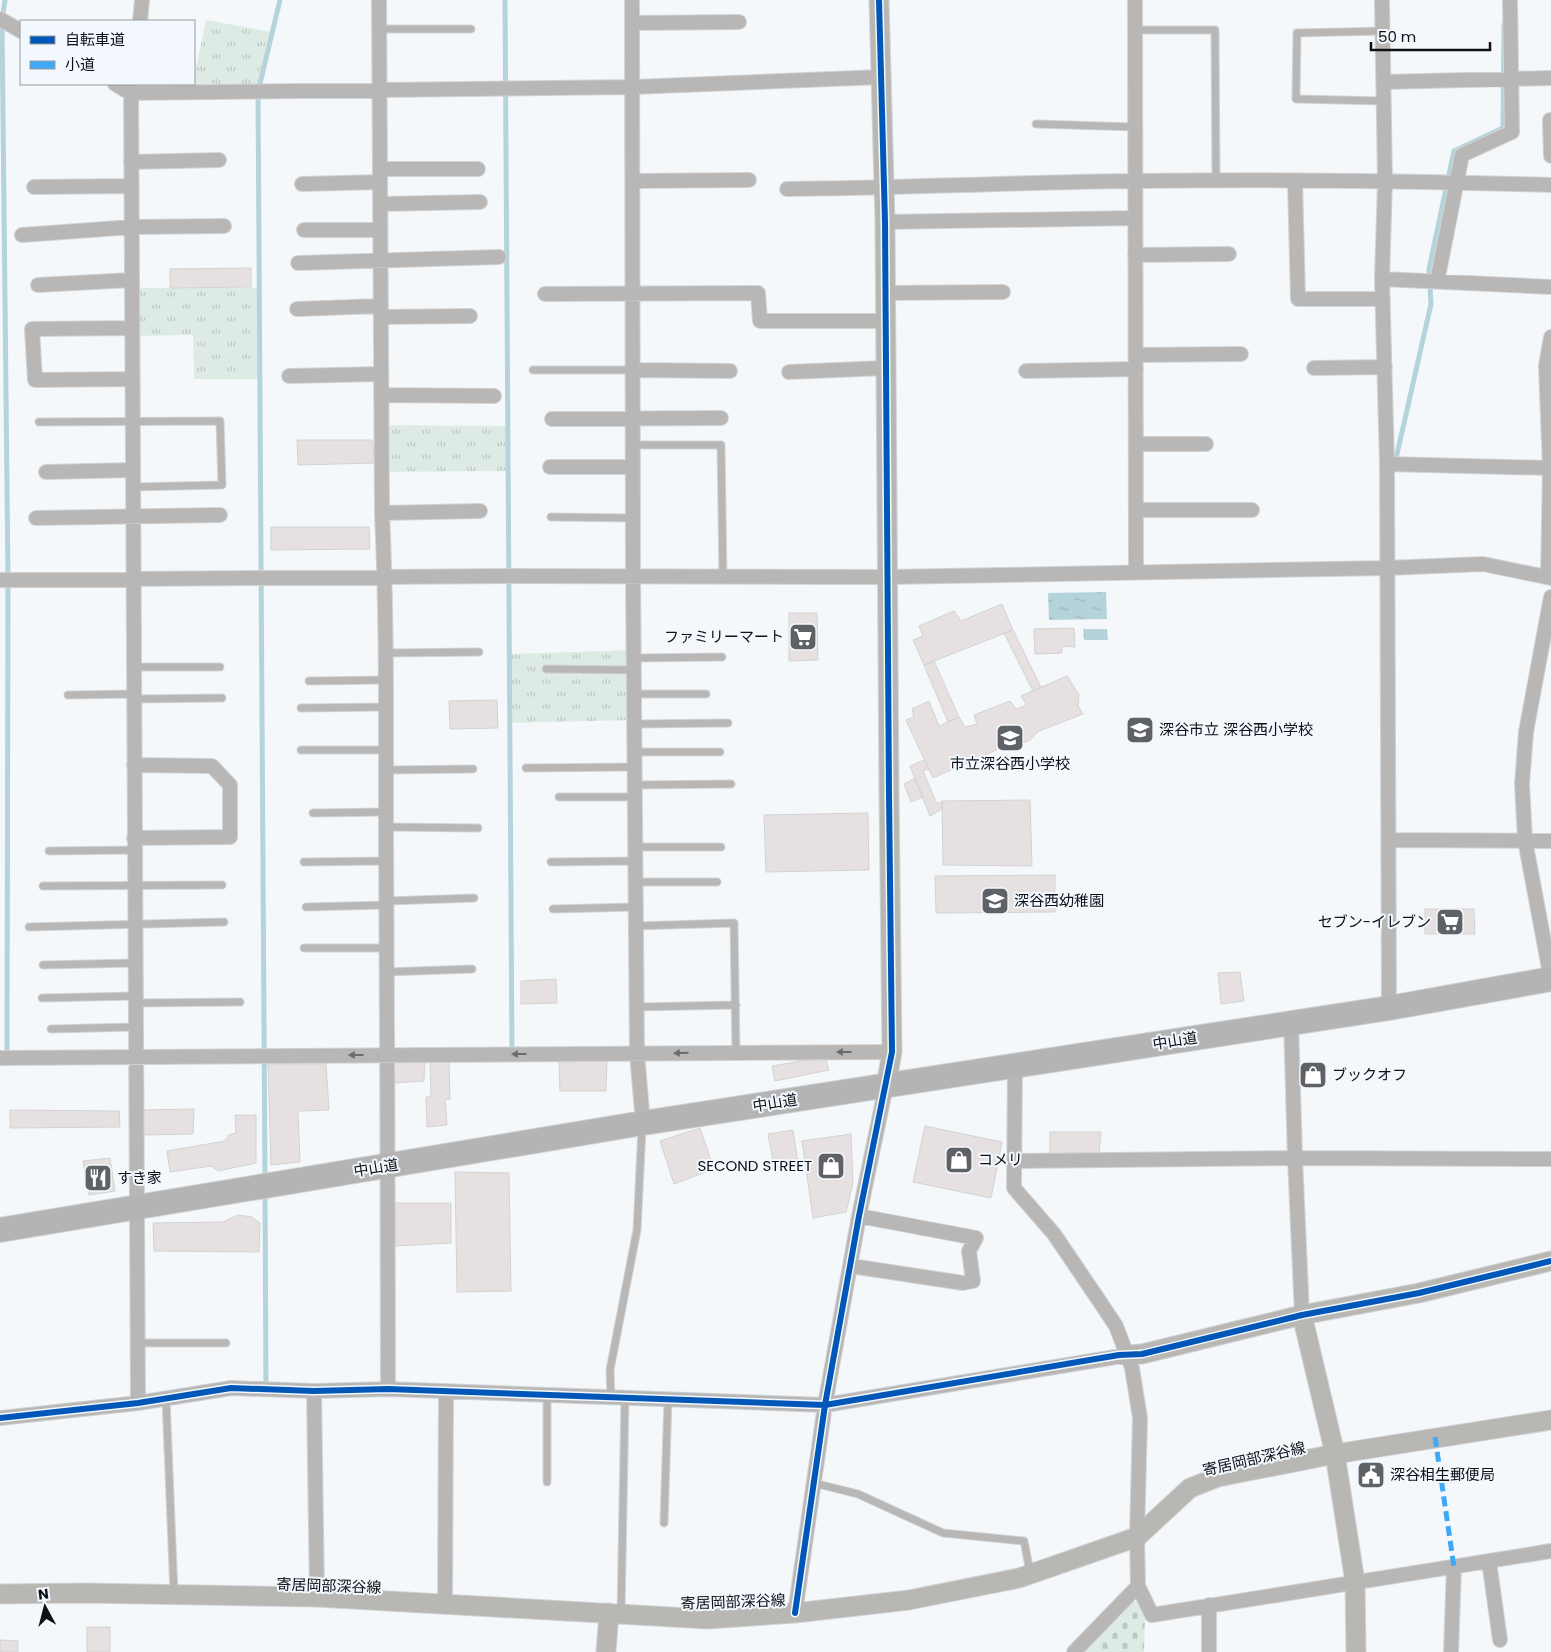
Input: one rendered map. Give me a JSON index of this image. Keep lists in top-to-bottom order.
{
  "streets": {
    "highway": ["中山道"],
    "street": ["寄居岡部深谷線"]
  },
  "places": {
    "supermarket": ["ファミリーマート", "セブン-イレブン"],
    "school or university": ["深谷市立 深谷西小学校", "市立深谷西小学校", "深谷西幼稚園"],
    "shop": ["ブックオフ", "コメリ", "SECOND STREET"],
    "restaurant": ["すき家"],
    "public building": ["深谷相生郵便局"]
  },
  "legend": ["自転車道", "小道"],
  "scale_bar": "50 m",
  "north": "top"
}
